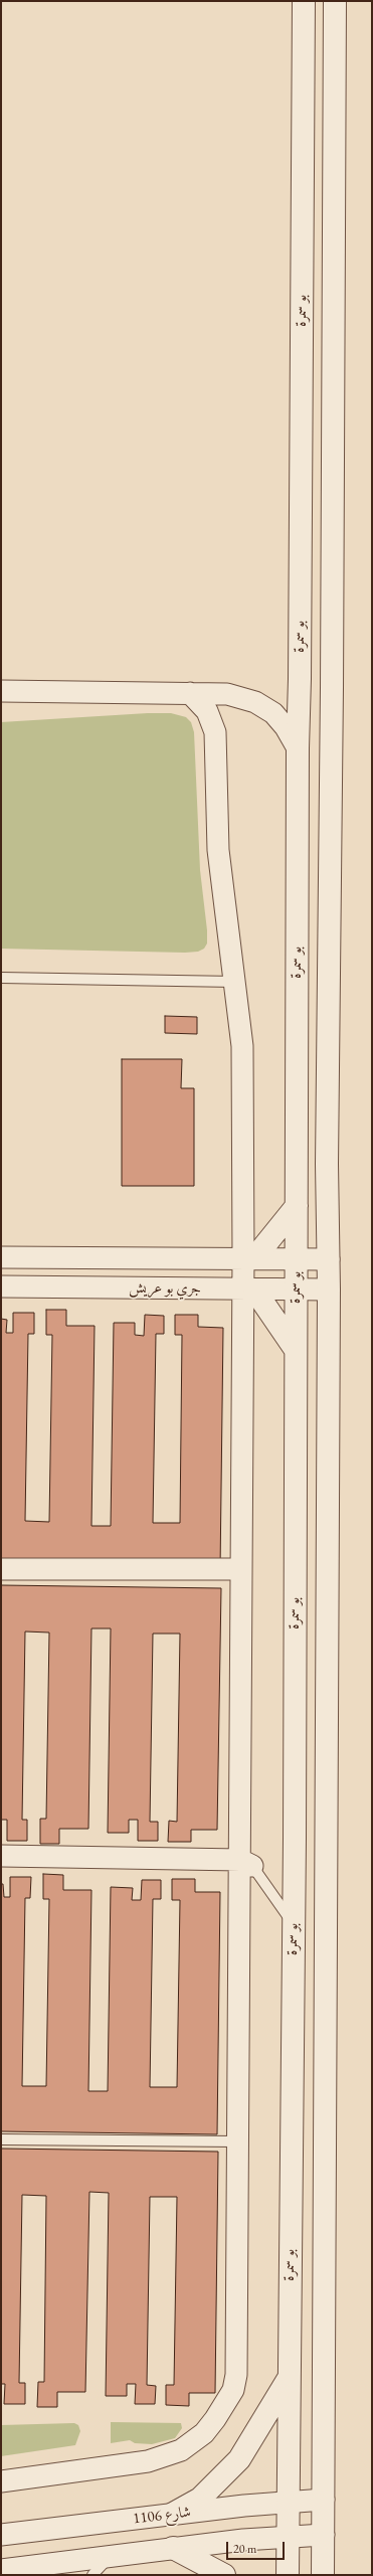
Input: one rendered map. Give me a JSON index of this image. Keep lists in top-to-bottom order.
{
  "streets": {
    "street": ["بو سمرة", "جري بو عريش", "شارع 1106"]
  },
  "crossings": [
    ["بو سمرة", "جري بو عريش"],
    ["بو سمرة", "شارع 1106"]
  ],
  "scale_bar": "20 m"
}
